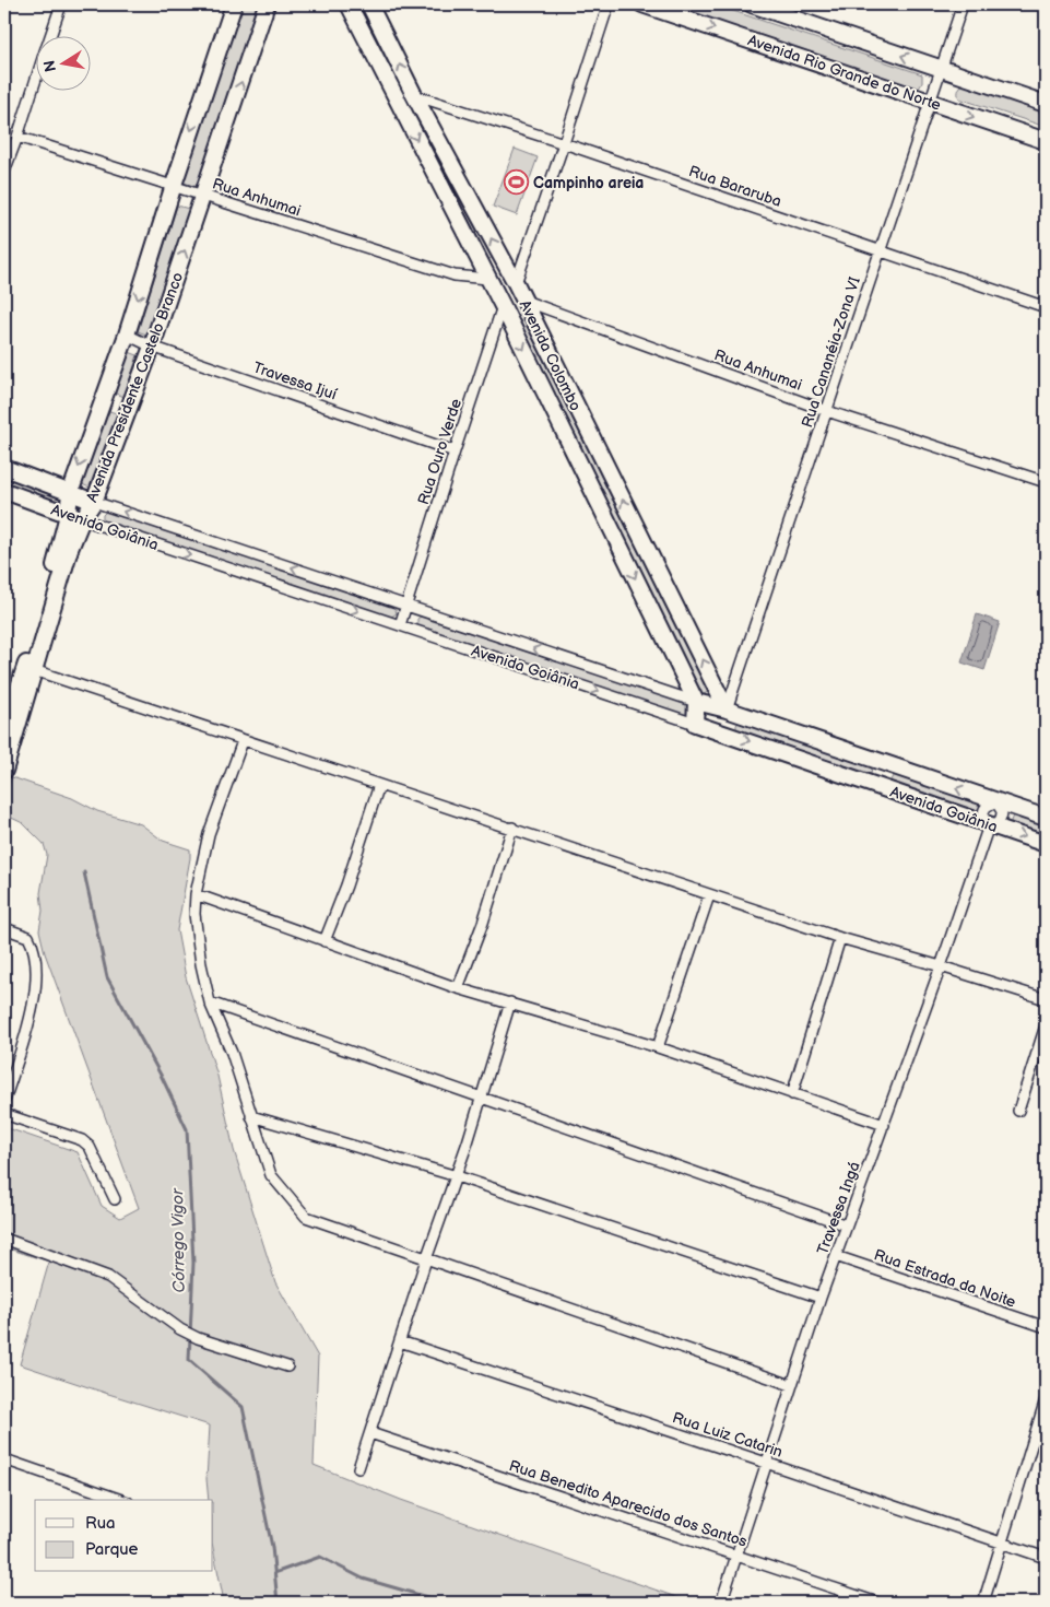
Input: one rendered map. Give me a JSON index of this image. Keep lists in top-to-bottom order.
{
  "streets": {
    "street": [
      "Avenida Rio Grande do Norte",
      "Rua Bararuba",
      "Rua Anhumai",
      "Rua Cananéia-Zona VI",
      "Avenida Colombo",
      "Travessa Ijuí",
      "Avenida Presidente Castelo Branco",
      "Rua Ouro Verde",
      "Avenida Goiânia",
      "Travessa Ingá",
      "Rua Estrada da Noite",
      "Rua Luiz Catarin",
      "Rua Benedito Aparecido dos Santos"
    ]
  },
  "crossings": [
    ["Avenida Rio Grande do Norte", "Rua Cananéia-Zona VI"],
    ["Rua Bararuba", "Rua Cananéia-Zona VI"],
    ["Rua Bararuba", "Avenida Colombo"],
    ["Rua Anhumai", "Rua Cananéia-Zona VI"],
    ["Rua Anhumai", "Avenida Colombo"],
    ["Rua Anhumai", "Avenida Presidente Castelo Branco"],
    ["Rua Cananéia-Zona VI", "Avenida Colombo"],
    ["Rua Cananéia-Zona VI", "Avenida Goiânia"],
    ["Avenida Colombo", "Rua Ouro Verde"],
    ["Avenida Colombo", "Avenida Goiânia"],
    ["Travessa Ijuí", "Avenida Presidente Castelo Branco"],
    ["Travessa Ijuí", "Rua Ouro Verde"],
    ["Avenida Presidente Castelo Branco", "Avenida Goiânia"],
    ["Rua Ouro Verde", "Avenida Goiânia"],
    ["Avenida Goiânia", "Travessa Ingá"],
    ["Travessa Ingá", "Rua Estrada da Noite"],
    ["Travessa Ingá", "Rua Luiz Catarin"],
    ["Travessa Ingá", "Rua Benedito Aparecido dos Santos"]
  ],
  "water": ["Córrego Vigor"],
  "places": {
    "sports": ["Campinho areia"]
  },
  "legend": ["Rua", "Parque"],
  "north": "left"
}
